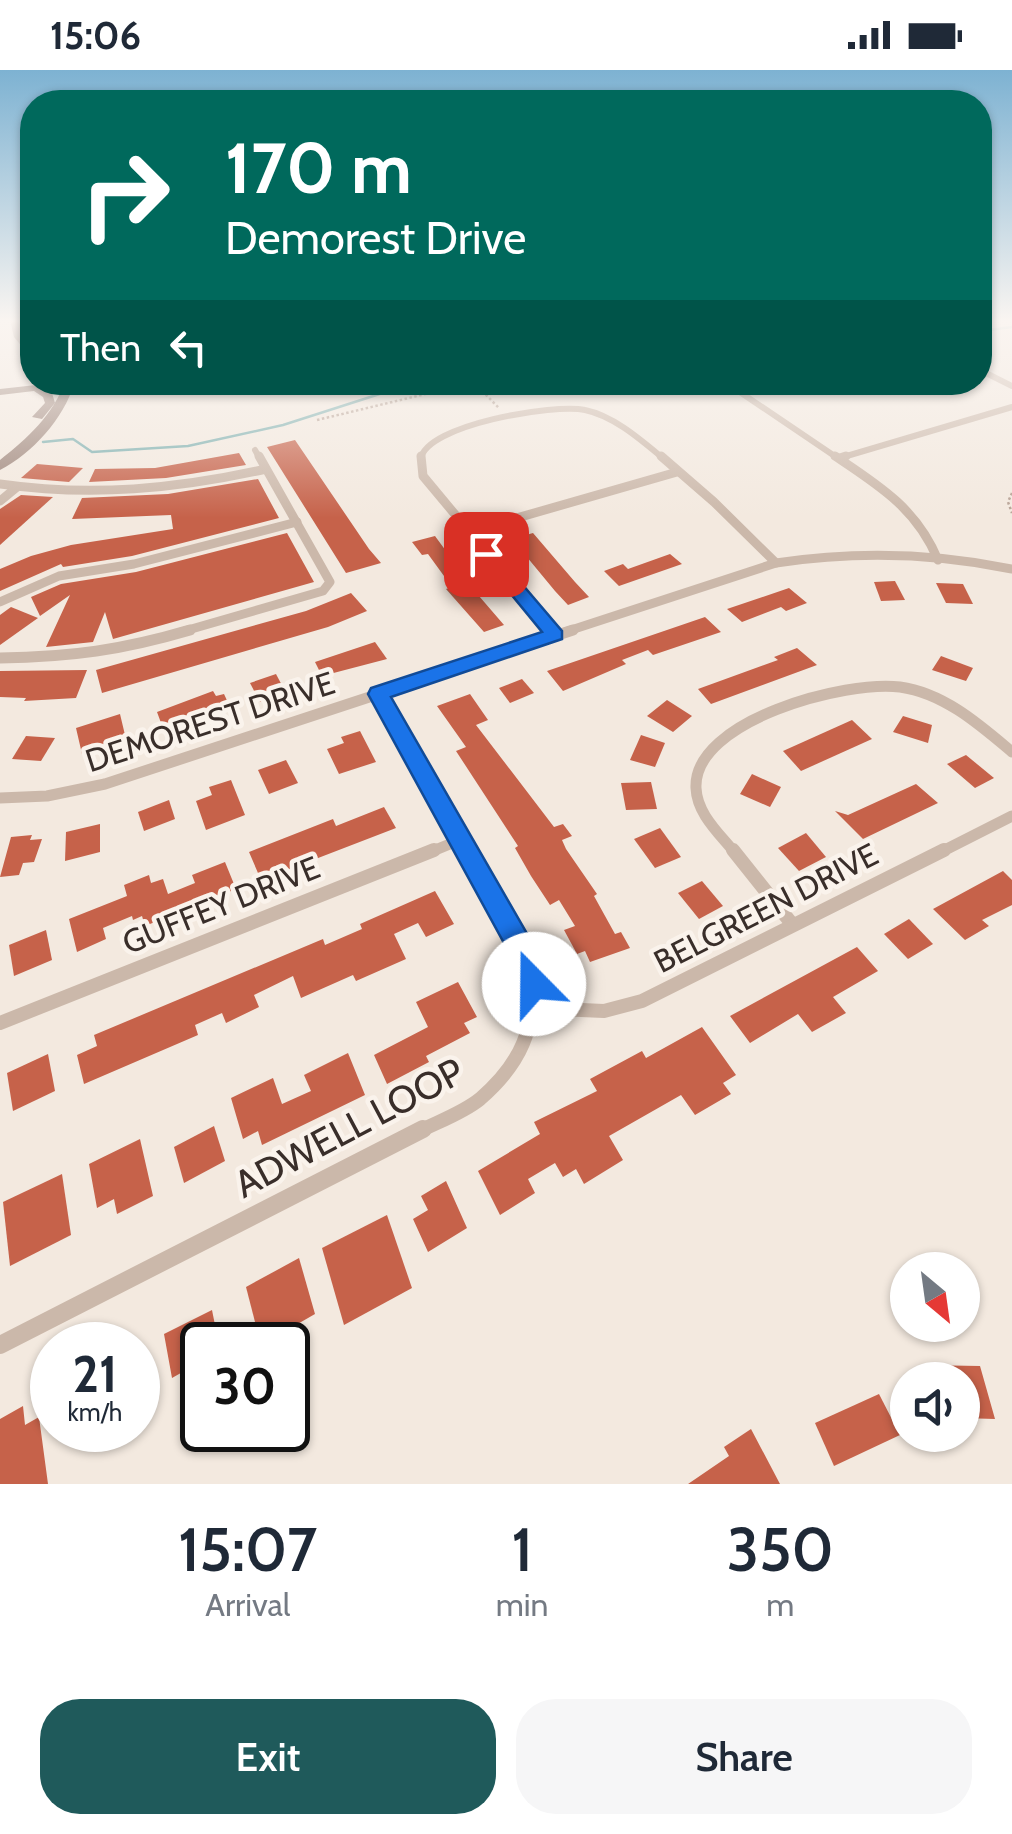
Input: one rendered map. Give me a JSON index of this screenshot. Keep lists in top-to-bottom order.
{
  "streets": {
    "street": [
      "DEMOREST DRIVE",
      "GUFFEY DRIVE",
      "BELGREEN DRIVE",
      "ADWELL LOOP"
    ]
  },
  "crossings": [
    ["BELGREEN DRIVE", "ADWELL LOOP"]
  ],
  "north": "bottom right",
  "page": {
    "status": "15:06",
    "turn": ["170 m", "Demorest Drive"],
    "then": "Then",
    "speed": "21 km/h",
    "limit": "30",
    "eta": [
      "15:07",
      "Arrival",
      "1",
      "min",
      "350",
      "m"
    ],
    "buttons": ["Exit", "Share"]
  }
}
